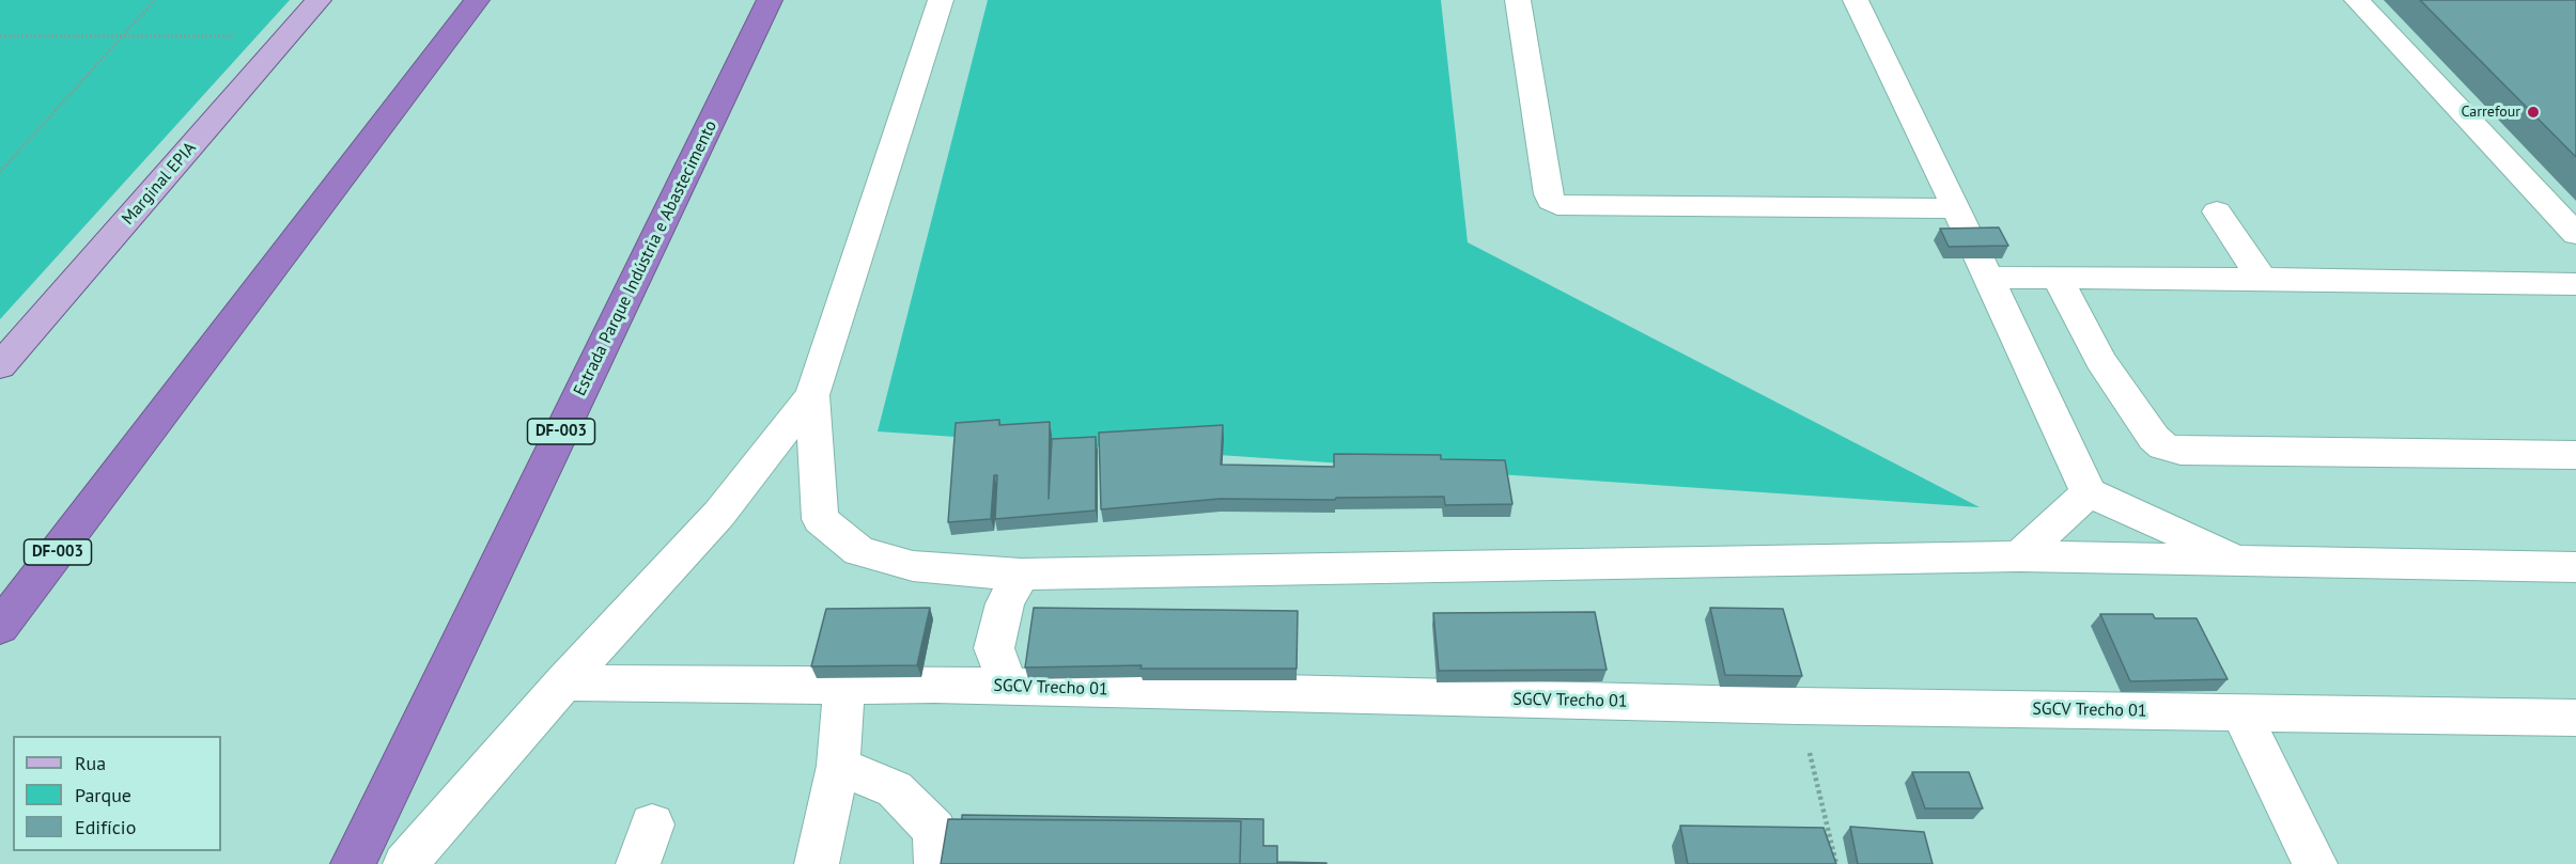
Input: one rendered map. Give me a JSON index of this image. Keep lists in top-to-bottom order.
{
  "streets": {
    "highway": ["Estrada Parque Indústria e Abastecimento", "DF-003"],
    "main road": ["Marginal EPIA"],
    "street": ["SGCV Trecho 01"]
  },
  "places": ["Carrefour"],
  "legend": ["Rua", "Parque", "Edifício"]
}
